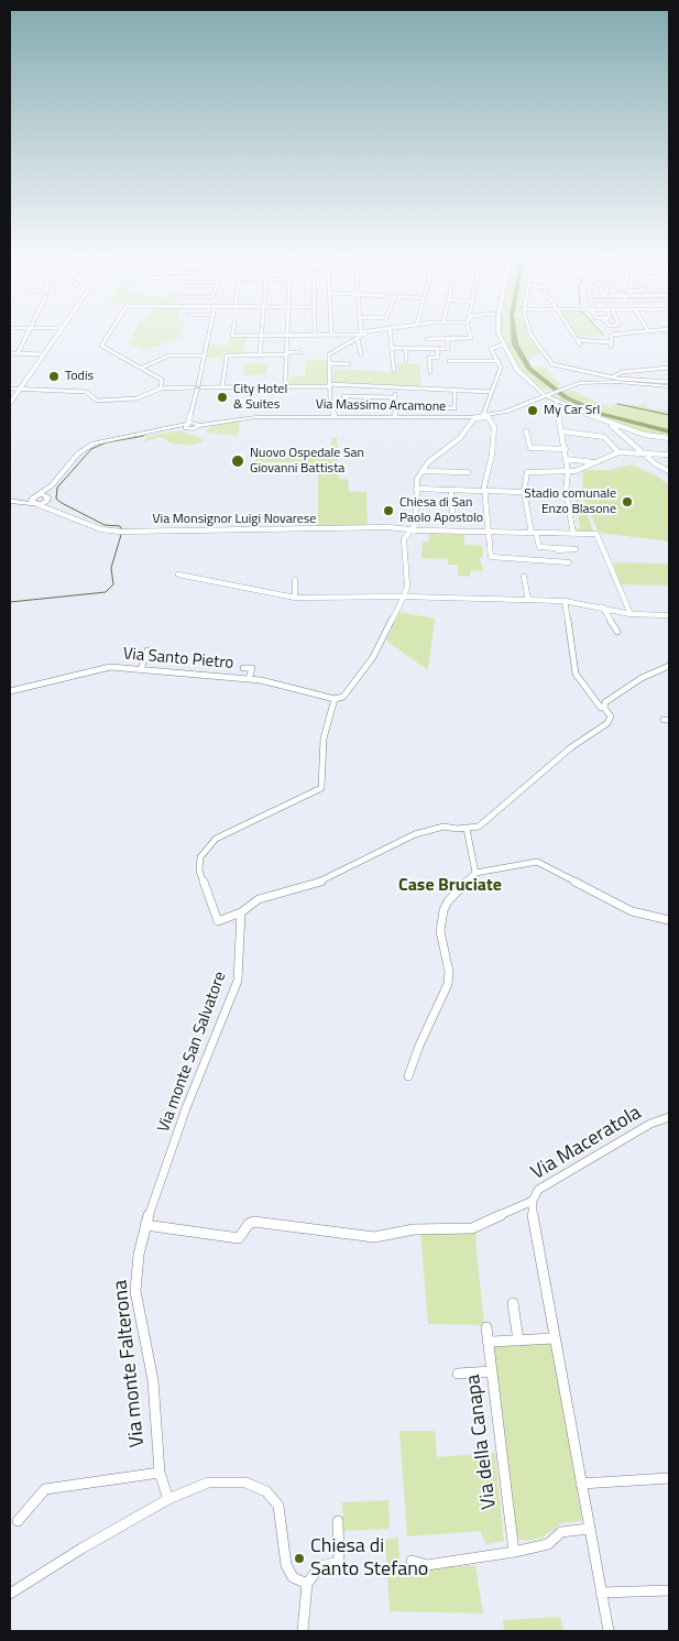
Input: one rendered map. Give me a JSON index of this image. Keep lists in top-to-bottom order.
{
  "streets": {
    "main road": ["Via Massimo Arcamone"],
    "street": [
      "Via Monsignor Luigi Novarese",
      "Via Santo Pietro",
      "Via monte San Salvatore",
      "Via Maceratola",
      "Via monte Falterona",
      "Via della Canapa"
    ]
  },
  "crossings": [
    ["Via Massimo Arcamone", "Via Monsignor Luigi Novarese"],
    ["Via monte San Salvatore", "Via monte Falterona"]
  ],
  "districts": ["Case Bruciate"],
  "places": [
    "Todis",
    "City Hotel & Suites",
    "My Car Srl",
    "Nuovo Ospedale San Giovanni Battista",
    "Stadio comunale Enzo Blasone",
    "Chiesa di San Paolo Apostolo",
    "Chiesa di Santo Stefano"
  ]
}
